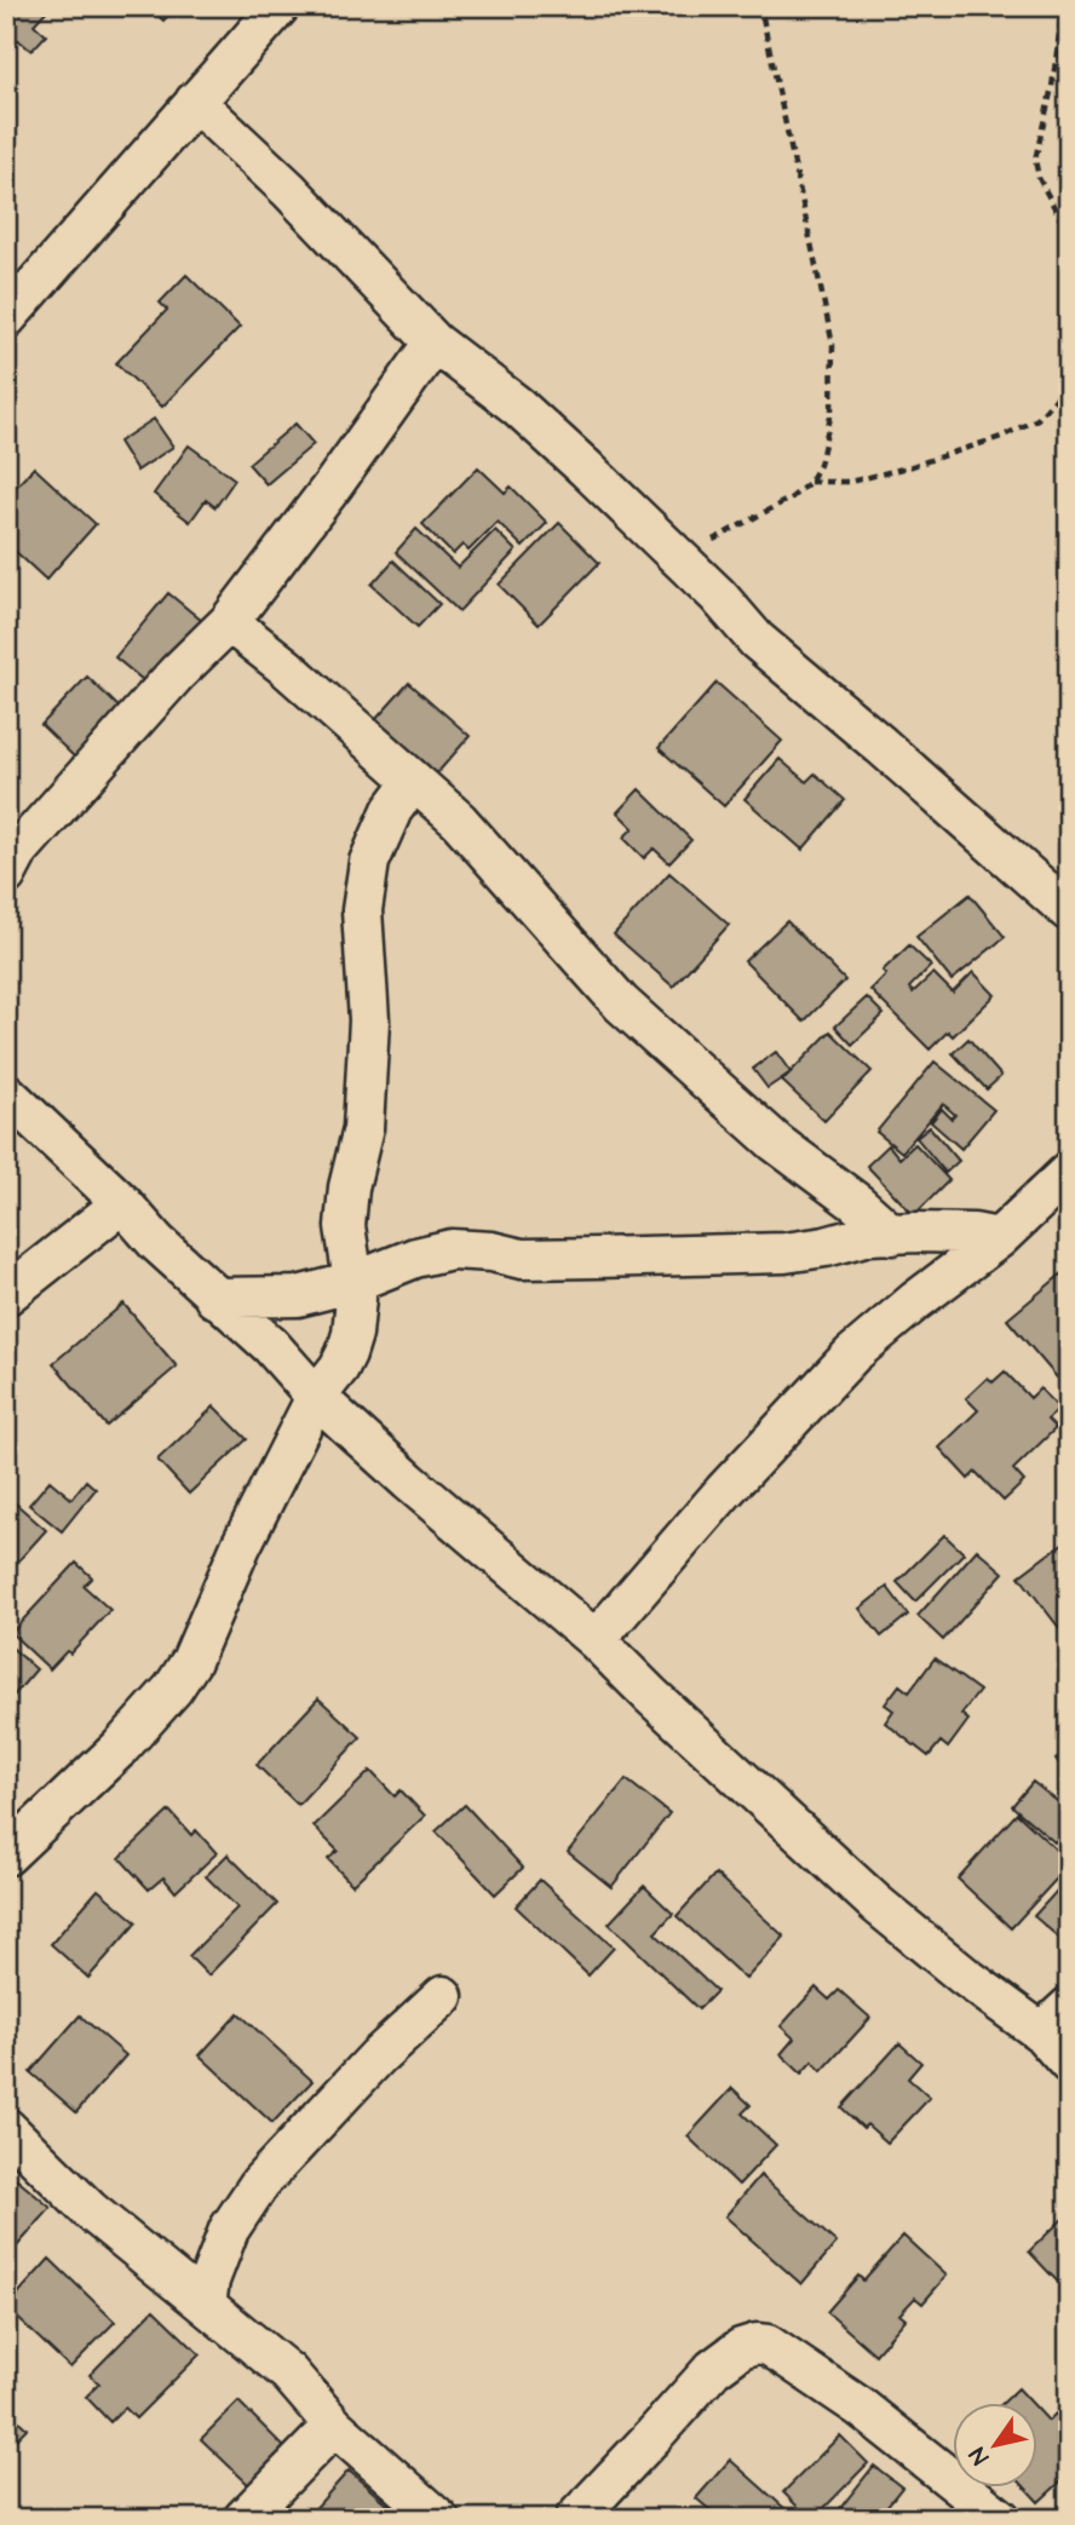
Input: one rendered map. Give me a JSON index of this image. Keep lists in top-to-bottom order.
{
  "north": "bottom left"
}
